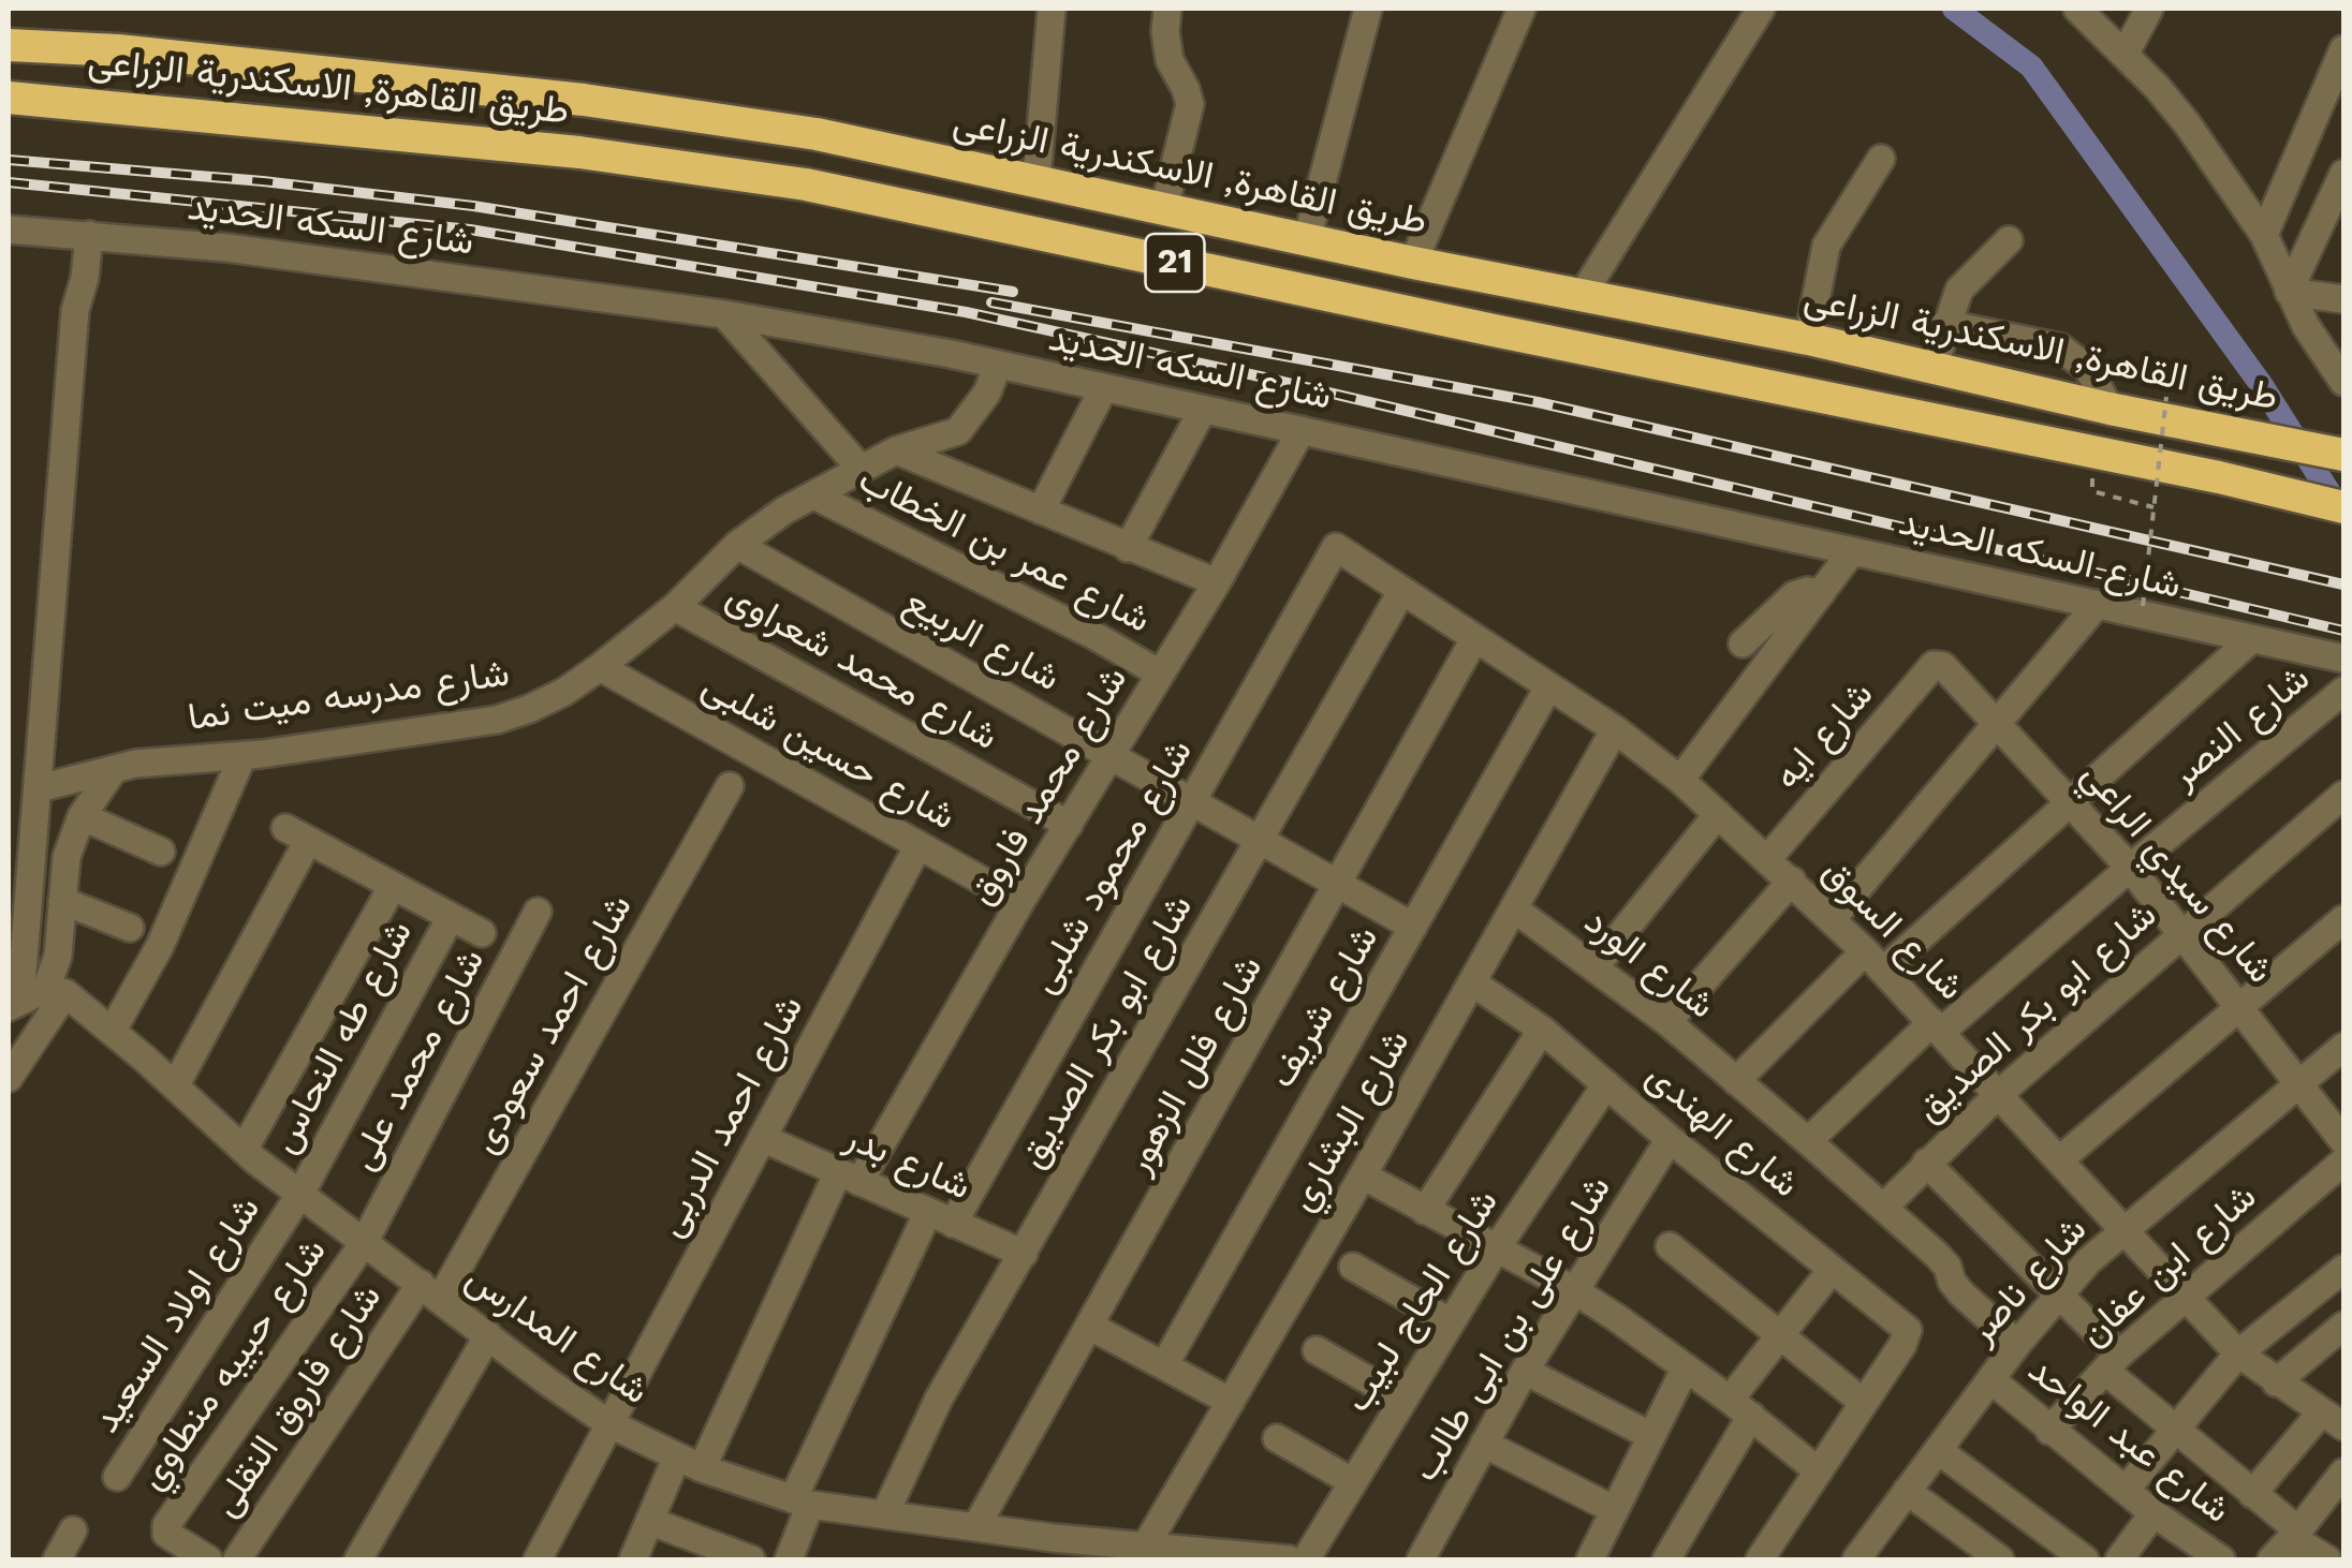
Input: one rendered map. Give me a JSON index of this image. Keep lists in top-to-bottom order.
{
  "streets": {
    "highway": ["طريق القاهرة, الاسكندرية الزراعى", "21"],
    "street": [
      "شارع السكه الحديد",
      "شارع عمر بن الخطاب",
      "شارع الربيع",
      "شارع محمد شعراوى",
      "شارع مدرسه ميت نما",
      "شارع النصر",
      "شارع ايه",
      "شارع حسين شلبى",
      "شارع محمد فاروق",
      "شارع محمود شلبى",
      "شارع سيدي الراعي",
      "شارع السوق",
      "شارع الورد",
      "شارع شريف",
      "شارع ابو بكر الصديق",
      "شارع احمد سعودى",
      "شارع طه النحاس",
      "شارع محمد على",
      "شارع فلل الزهور",
      "شارع احمد الدربى",
      "شارع البشاري",
      "شارع الهندى",
      "شارع بدر",
      "شارع ابن عفان",
      "شارع ناصر",
      "شارع الحاج لبيب",
      "شارع اولاد السعيد",
      "شارع على بن ابى طالب",
      "شارع المدارس",
      "شارع حبيبه منطاوي",
      "شارع فاروق النقلى",
      "شارع عبد الواحد"
    ]
  },
  "crossings": [
    ["شارع السكه الحديد", "شارع مدرسه ميت نما"],
    ["شارع السكه الحديد", "شارع محمد فاروق"],
    ["شارع عمر بن الخطاب", "شارع مدرسه ميت نما"],
    ["شارع عمر بن الخطاب", "شارع محمد فاروق"],
    ["شارع الربيع", "شارع مدرسه ميت نما"],
    ["شارع الربيع", "شارع محمد فاروق"],
    ["شارع الربيع", "شارع محمود شلبى"],
    ["شارع الربيع", "شارع شريف"],
    ["شارع الربيع", "شارع ابو بكر الصديق"],
    ["شارع الربيع", "شارع فلل الزهور"],
    ["شارع محمد شعراوى", "شارع مدرسه ميت نما"],
    ["شارع محمد شعراوى", "شارع محمد فاروق"],
    ["شارع مدرسه ميت نما", "شارع حسين شلبى"],
    ["شارع النصر", "شارع سيدي الراعي"],
    ["شارع النصر", "شارع السوق"],
    ["شارع النصر", "شارع الورد"],
    ["شارع ايه", "شارع سيدي الراعي"],
    ["شارع ايه", "شارع السوق"],
    ["شارع حسين شلبى", "شارع محمد فاروق"],
    ["شارع حسين شلبى", "شارع احمد الدربى"],
    ["شارع محمد فاروق", "شارع بدر"],
    ["شارع محمد فاروق", "شارع المدارس"],
    ["شارع محمود شلبى", "شارع السوق"],
    ["شارع محمود شلبى", "شارع بدر"],
    ["شارع محمود شلبى", "شارع المدارس"],
    ["شارع سيدي الراعي", "شارع ابو بكر الصديق"],
    ["شارع سيدي الراعي", "شارع ناصر"],
    ["شارع السوق", "شارع شريف"],
    ["شارع السوق", "شارع ابو بكر الصديق"],
    ["شارع السوق", "شارع فلل الزهور"],
    ["شارع السوق", "شارع البشاري"],
    ["شارع السوق", "شارع ابن عفان"],
    ["شارع السوق", "شارع ناصر"],
    ["شارع الورد", "شارع ابو بكر الصديق"],
    ["شارع الورد", "شارع البشاري"],
    ["شارع الورد", "شارع ناصر"],
    ["شارع ابو بكر الصديق", "شارع بدر"],
    ["شارع ابو بكر الصديق", "شارع المدارس"],
    ["شارع احمد سعودى", "شارع المدارس"],
    ["شارع احمد سعودى", "شارع فاروق النقلى"],
    ["شارع طه النحاس", "شارع اولاد السعيد"],
    ["شارع طه النحاس", "شارع المدارس"],
    ["شارع محمد على", "شارع المدارس"],
    ["شارع محمد على", "شارع حبيبه منطاوي"],
    ["شارع فلل الزهور", "شارع المدارس"],
    ["شارع احمد الدربى", "شارع بدر"],
    ["شارع احمد الدربى", "شارع المدارس"],
    ["شارع البشاري", "شارع الهندى"],
    ["شارع البشاري", "شارع المدارس"],
    ["شارع الهندى", "شارع الحاج لبيب"],
    ["شارع الهندى", "شارع على بن ابى طالب"],
    ["شارع ابن عفان", "شارع عبد الواحد"],
    ["شارع ناصر", "شارع عبد الواحد"],
    ["شارع اولاد السعيد", "شارع المدارس"],
    ["شارع المدارس", "شارع حبيبه منطاوي"],
    ["شارع المدارس", "شارع فاروق النقلى"]
  ]
}
